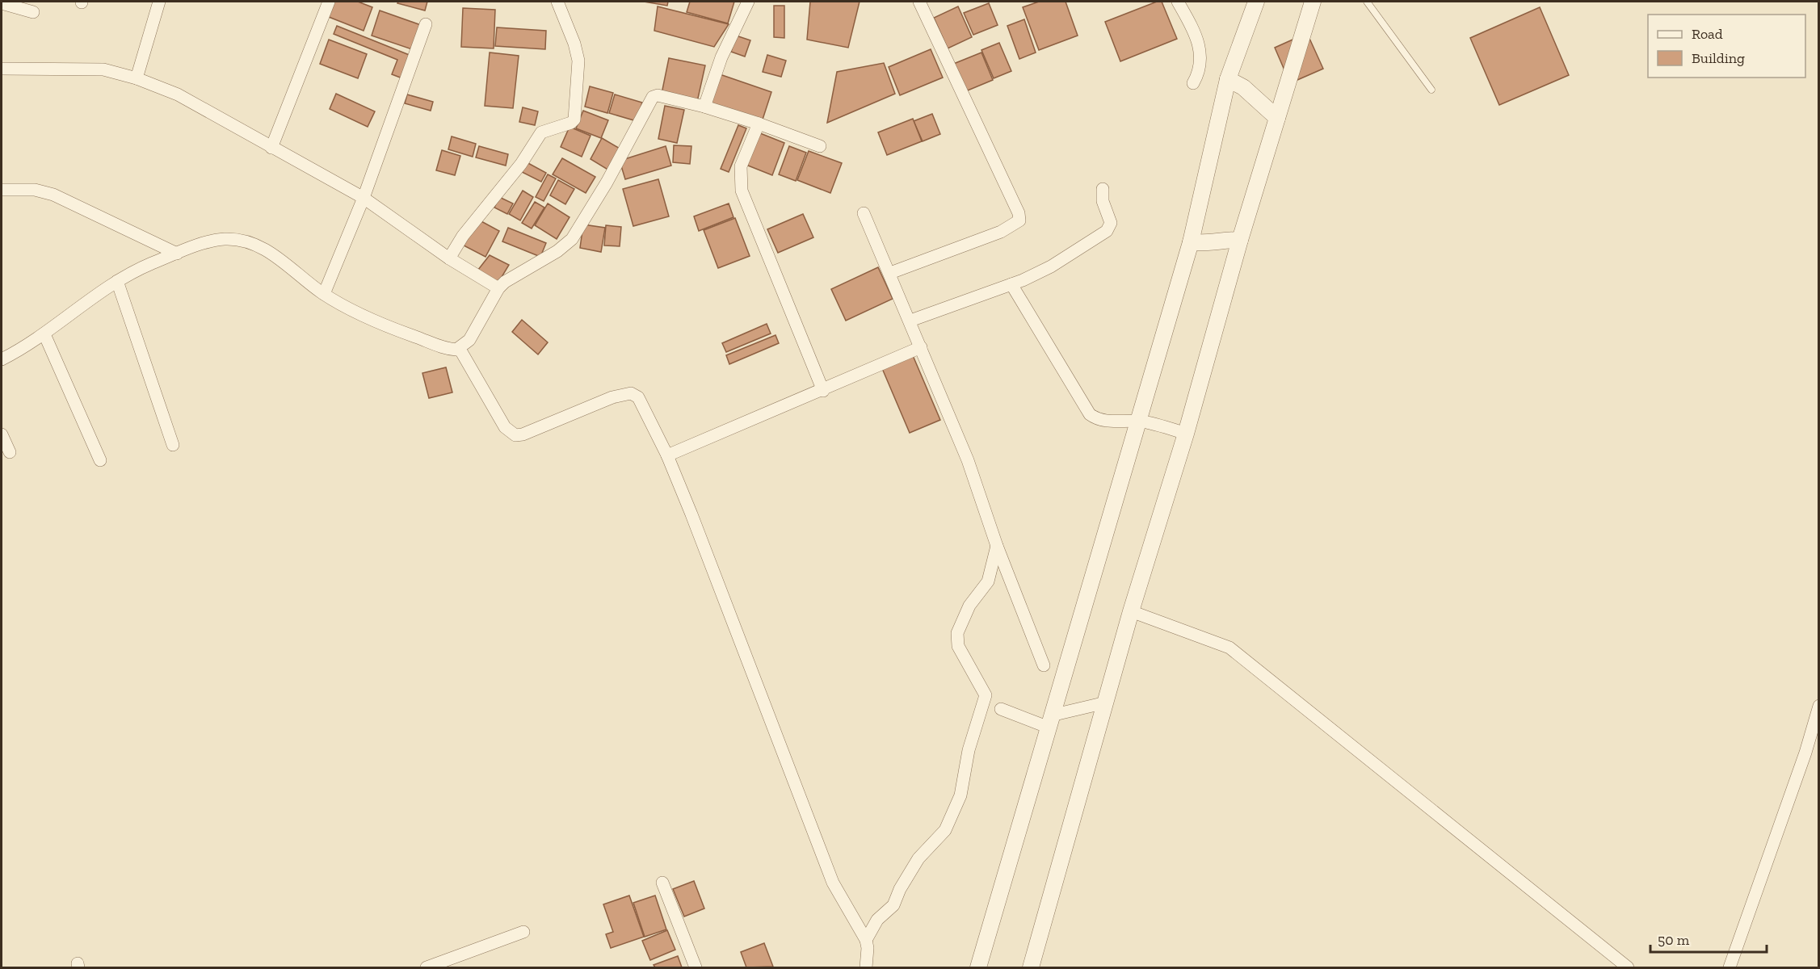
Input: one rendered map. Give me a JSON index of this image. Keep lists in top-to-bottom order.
{
  "legend": ["Road", "Building"],
  "scale_bar": "50 m"
}
